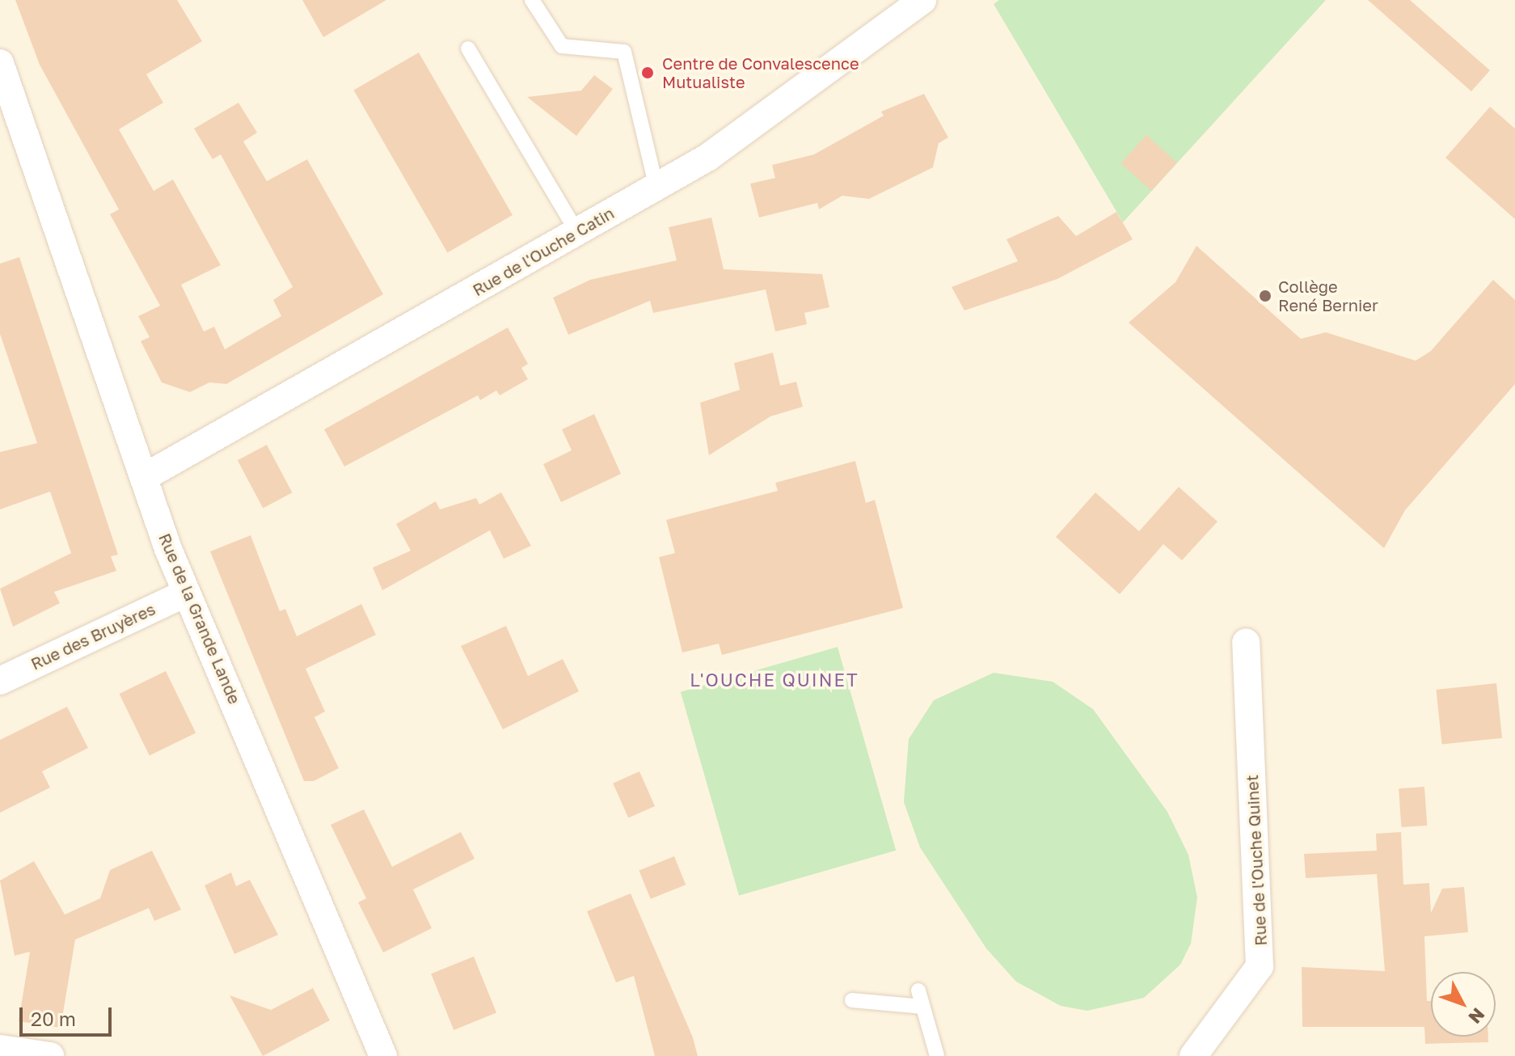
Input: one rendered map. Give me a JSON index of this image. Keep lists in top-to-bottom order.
{
  "streets": {
    "street": [
      "Rue de l'Ouche Catin",
      "Rue de la Grande Lande",
      "Rue des Bruyères",
      "Rue de l'Ouche Quinet"
    ]
  },
  "crossings": [
    ["Rue de l'Ouche Catin", "Rue de la Grande Lande"],
    ["Rue de la Grande Lande", "Rue des Bruyères"]
  ],
  "districts": ["L'OUCHE QUINET"],
  "places": ["Centre de Convalescence Mutualiste", "Collège René Bernier"],
  "scale_bar": "20 m",
  "north": "bottom right"
}
